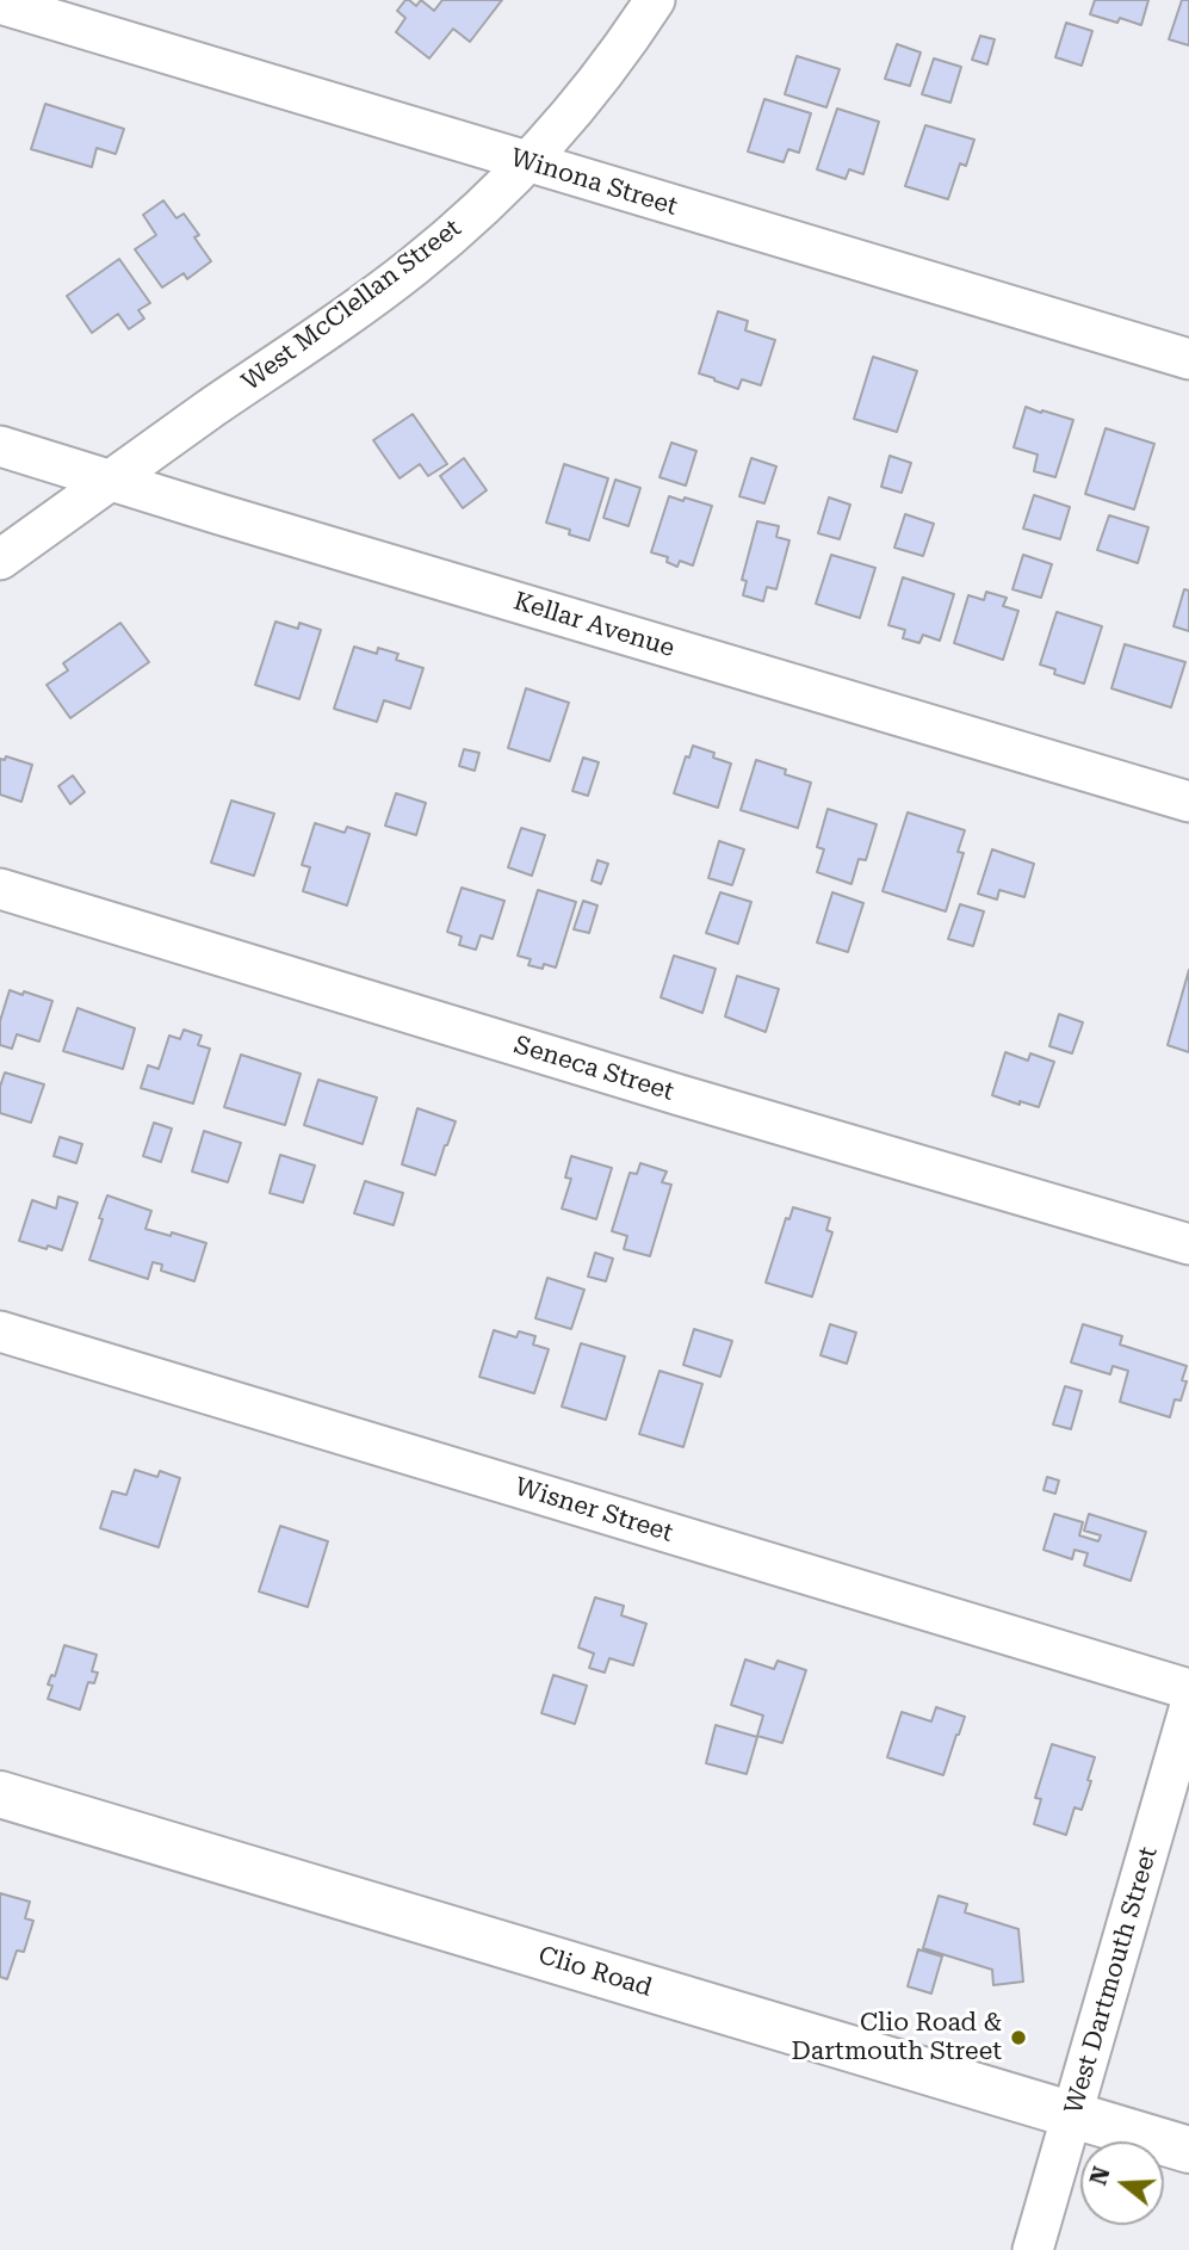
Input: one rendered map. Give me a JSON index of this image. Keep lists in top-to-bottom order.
{
  "streets": {
    "main road": ["Clio Road"],
    "street": [
      "Winona Street",
      "West McClellan Street",
      "Kellar Avenue",
      "Seneca Street",
      "Wisner Street",
      "West Dartmouth Street"
    ]
  },
  "crossings": [
    ["Winona Street", "West McClellan Street"],
    ["West McClellan Street", "Kellar Avenue"],
    ["Clio Road", "West Dartmouth Street"]
  ],
  "places": ["Clio Road & Dartmouth Street"],
  "north": "left"
}
